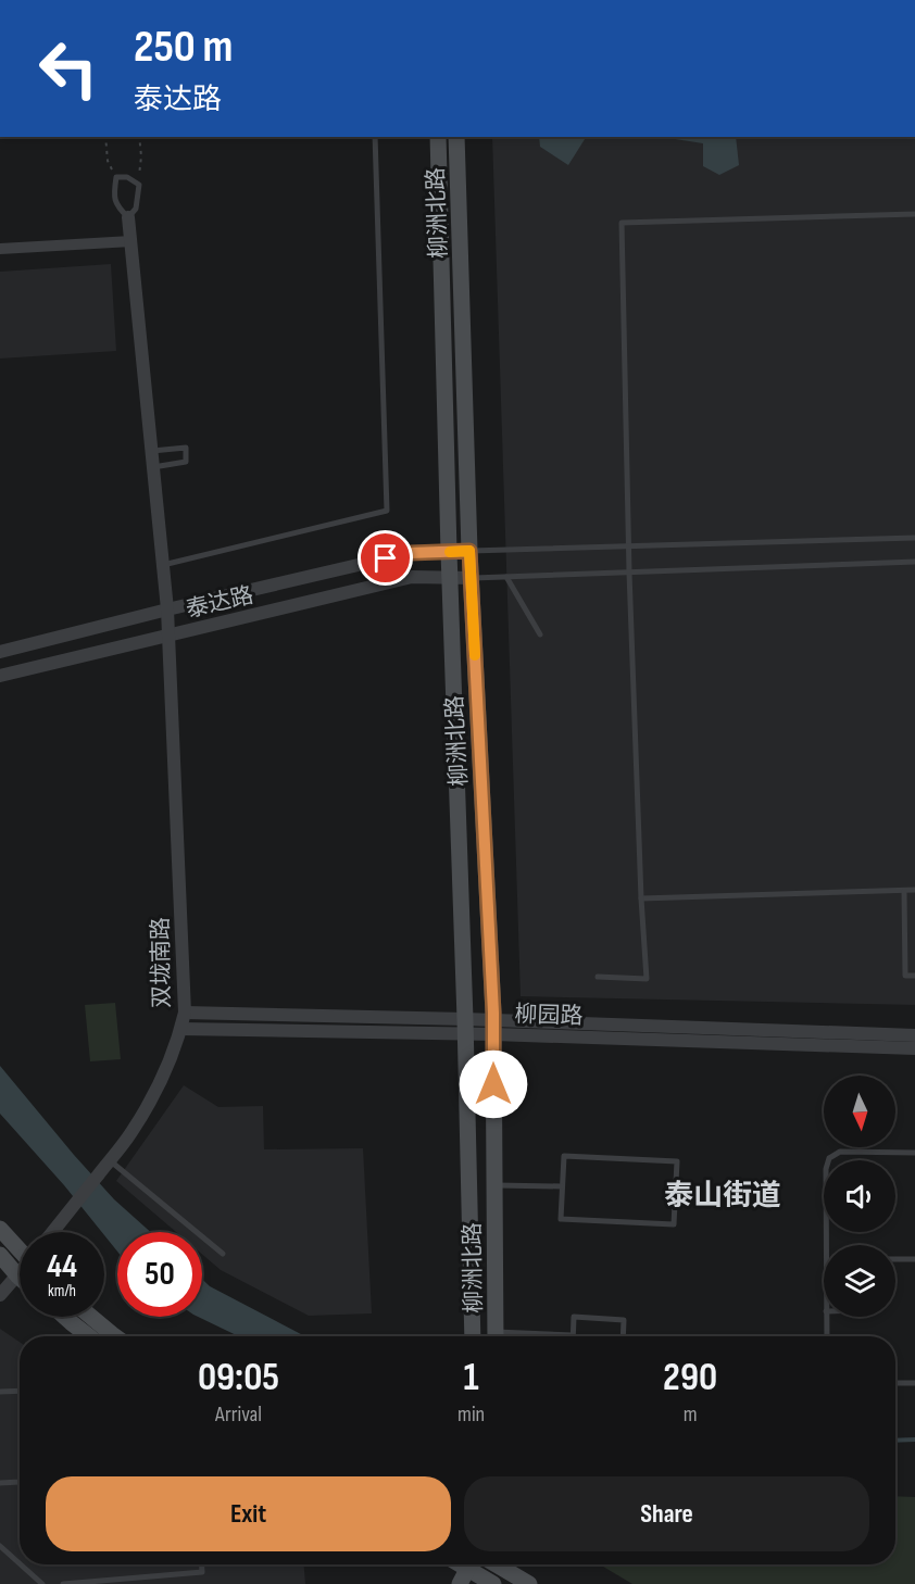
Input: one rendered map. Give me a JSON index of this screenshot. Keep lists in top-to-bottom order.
{
  "streets": {
    "main road": ["柳洲北路"],
    "street": ["泰达路", "双垅南路", "柳园路"]
  },
  "crossings": [
    ["柳洲北路", "泰达路"],
    ["柳洲北路", "柳园路"],
    ["泰达路", "双垅南路"],
    ["双垅南路", "柳园路"]
  ],
  "districts": ["泰山街道"],
  "north": "bottom",
  "page": {
    "turn": ["250 m", "泰达路"],
    "speed": "44 km/h",
    "limit": "50",
    "eta": [
      "09:05",
      "Arrival",
      "1",
      "min",
      "290",
      "m"
    ],
    "buttons": ["Exit", "Share"]
  }
}
